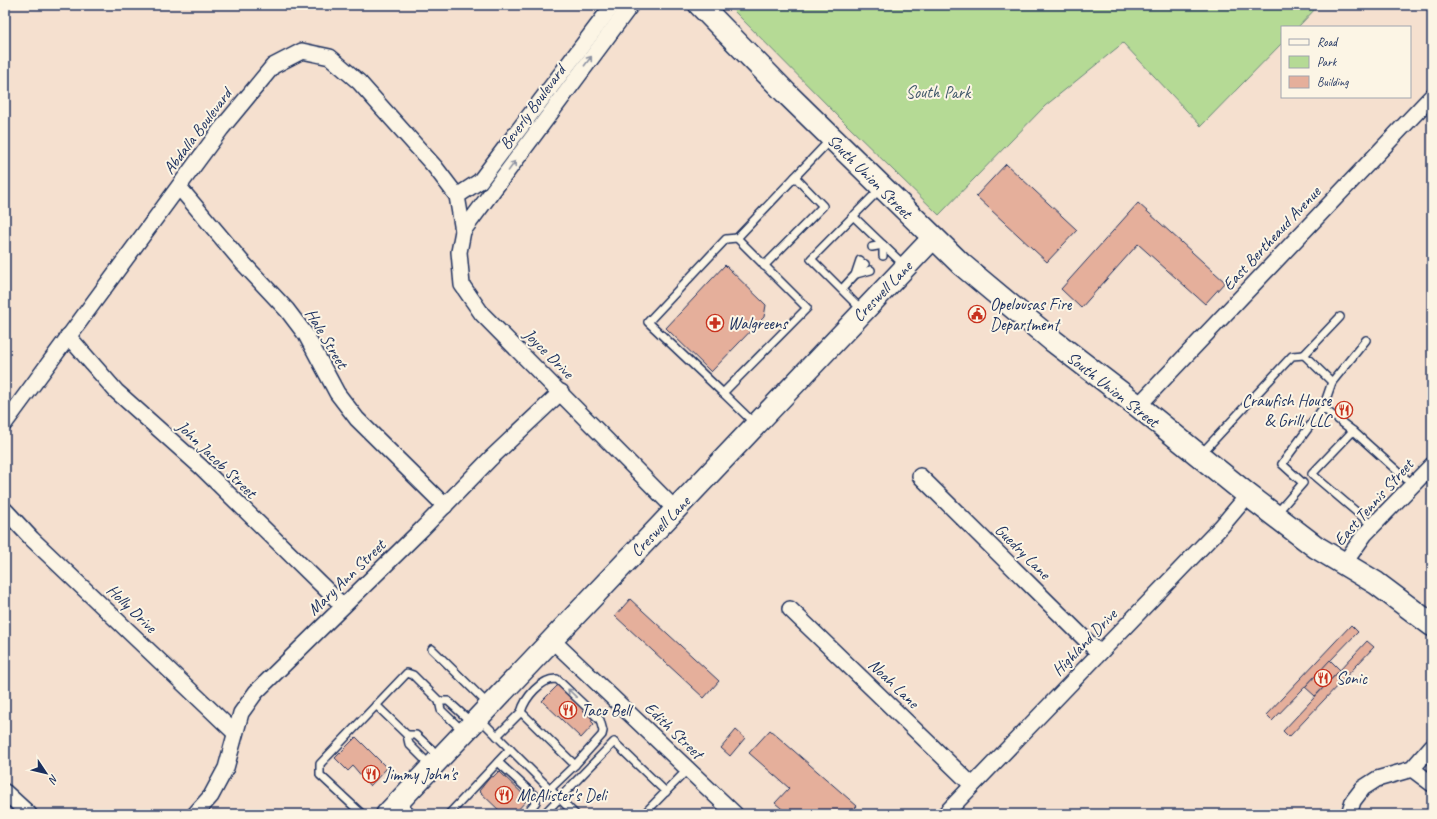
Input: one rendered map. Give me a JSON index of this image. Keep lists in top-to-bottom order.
{
  "streets": {
    "main road": ["South Union Street", "Creswell Lane"],
    "street": [
      "Beverly Boulevard",
      "Abdalla Boulevard",
      "East Bertheaud Avenue",
      "Hale Street",
      "Joyce Drive",
      "John Jacob Street",
      "East Tennis Street",
      "Guedry Lane",
      "Mary Ann Street",
      "Holly Drive",
      "Highland Drive",
      "Noah Lane",
      "Edith Street"
    ]
  },
  "crossings": [
    ["Beverly Boulevard", "Abdalla Boulevard"],
    ["Beverly Boulevard", "Joyce Drive"],
    ["Abdalla Boulevard", "Hale Street"],
    ["Abdalla Boulevard", "Joyce Drive"],
    ["Abdalla Boulevard", "John Jacob Street"],
    ["South Union Street", "East Bertheaud Avenue"],
    ["South Union Street", "Creswell Lane"],
    ["South Union Street", "East Tennis Street"],
    ["South Union Street", "Highland Drive"],
    ["Creswell Lane", "Joyce Drive"],
    ["Creswell Lane", "Edith Street"],
    ["Hale Street", "Mary Ann Street"],
    ["Joyce Drive", "Mary Ann Street"],
    ["John Jacob Street", "Mary Ann Street"],
    ["Guedry Lane", "Highland Drive"],
    ["Mary Ann Street", "Holly Drive"],
    ["Highland Drive", "Noah Lane"]
  ],
  "parks": ["South Park"],
  "places": {
    "public building": ["Opelousas Fire Department"],
    "pharmacy": ["Walgreens"],
    "restaurant": [
      "Crawfish House & Grill, LLC",
      "Sonic",
      "Taco Bell",
      "Jimmy John's",
      "McAlister's Deli"
    ]
  },
  "legend": ["Road", "Park", "Building"],
  "north": "bottom right"
}
